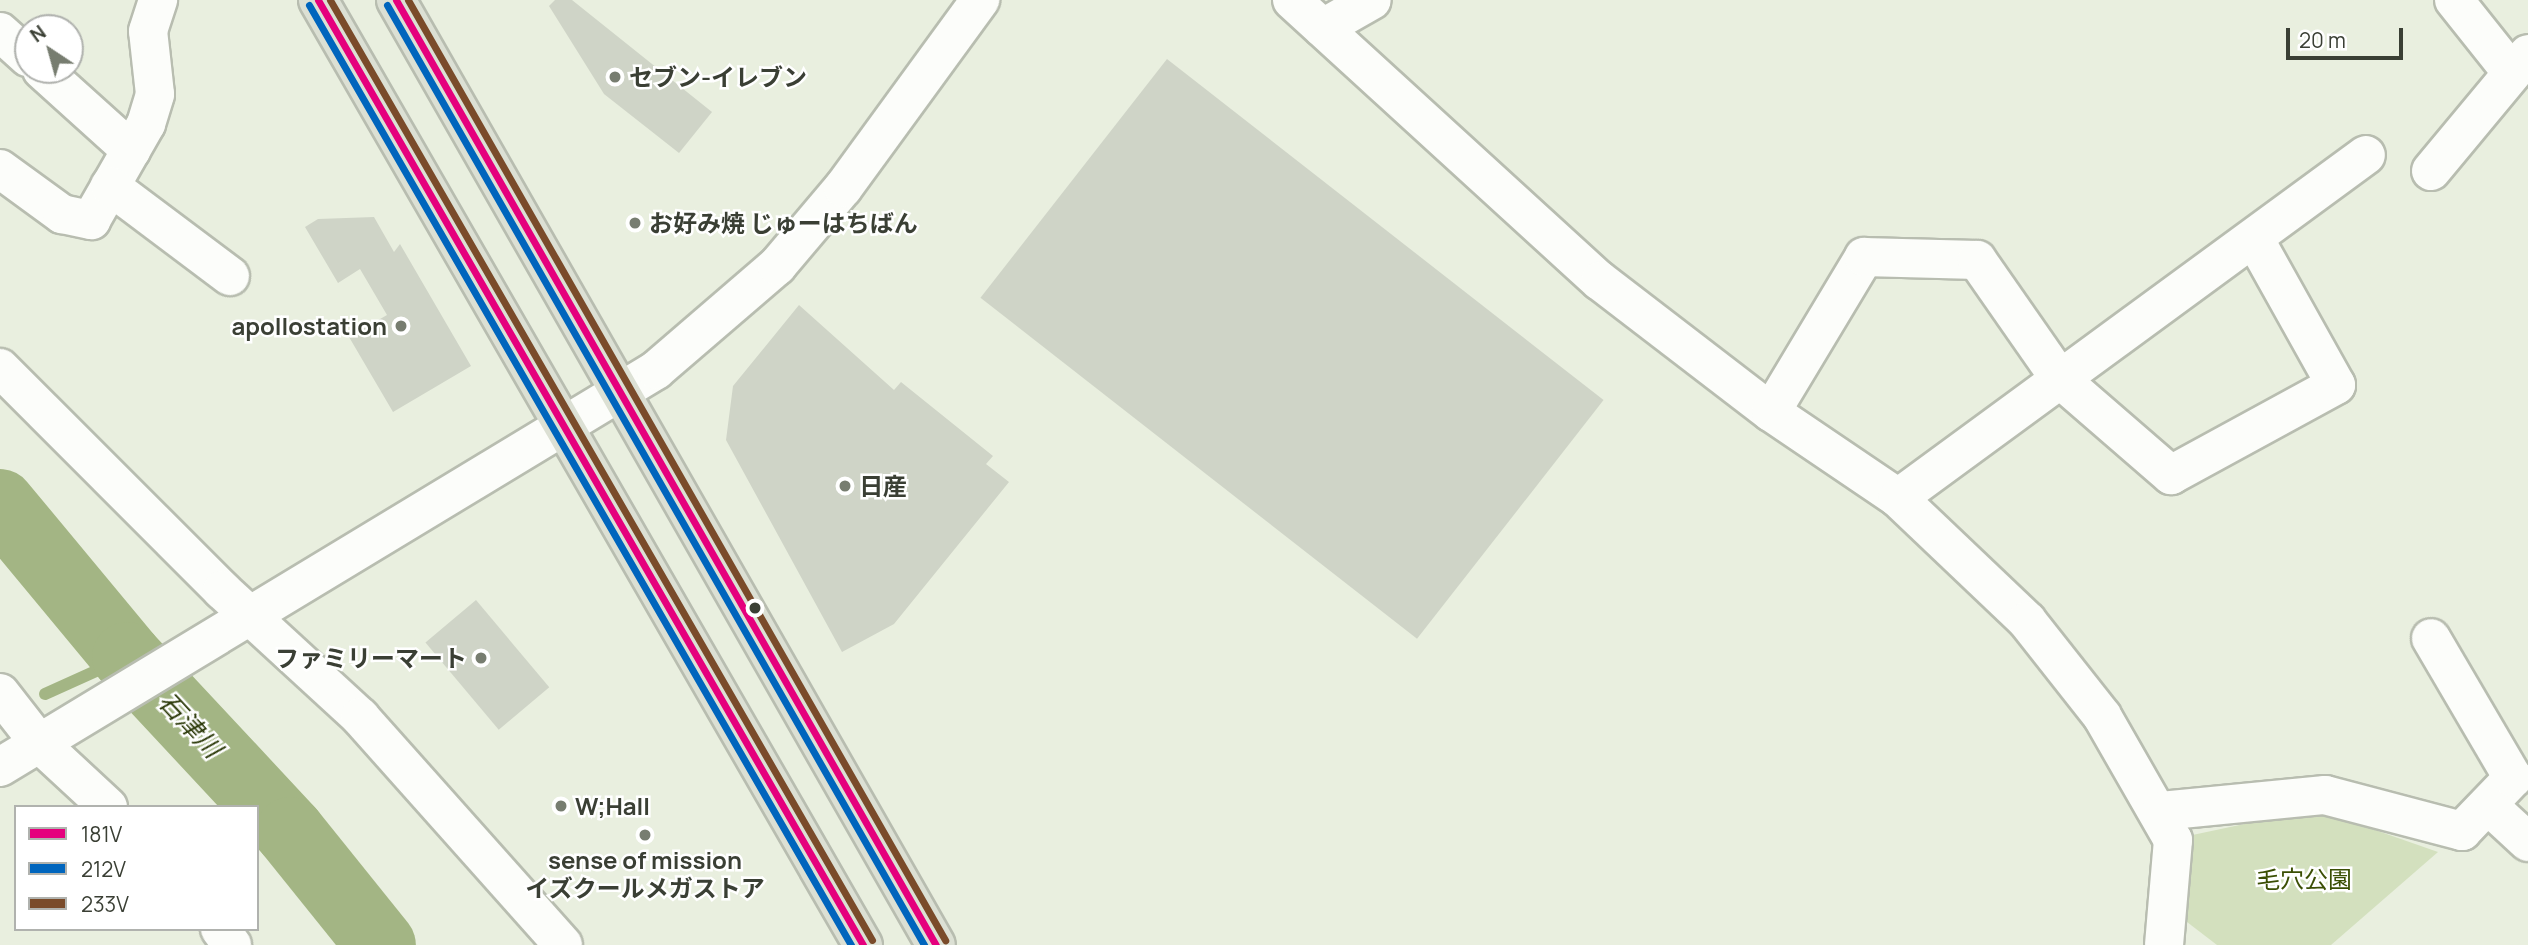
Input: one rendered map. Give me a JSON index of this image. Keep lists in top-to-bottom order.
{
  "water": ["石津川"],
  "parks": ["毛穴公園"],
  "places": [
    "セブン-イレブン",
    "お好み焼 じゅーはちばん",
    "apollostation",
    "日産",
    "ファミリーマート",
    "W;Hall",
    "sense of mission イズクールメガストア"
  ],
  "lines": ["transit line 181V", "transit line 233V", "transit line 212V"],
  "legend": ["181V", "212V", "233V"],
  "scale_bar": "20 m",
  "north": "top left"
}
